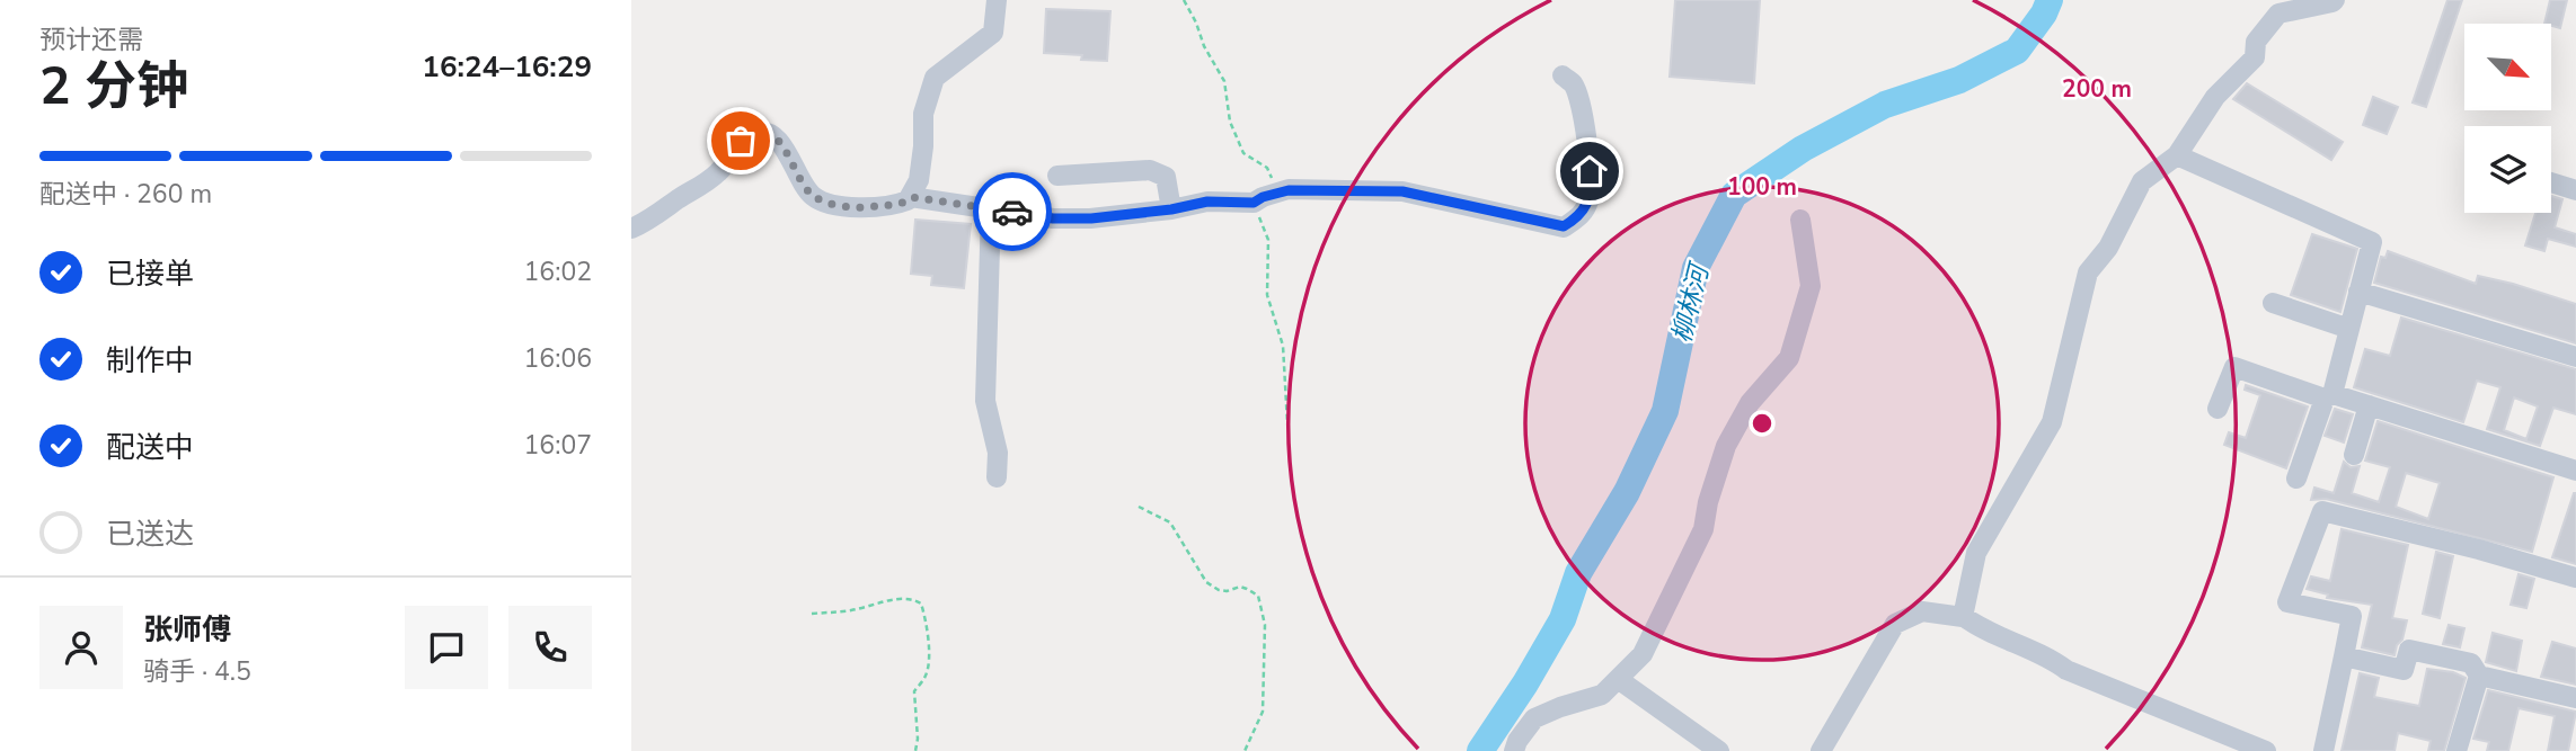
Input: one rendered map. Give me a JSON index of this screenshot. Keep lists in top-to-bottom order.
{
  "water": ["柳林河"],
  "north": "bottom right",
  "page": {
    "heading": ["2 分钟", "预计还需", "16:24–16:29"],
    "panel": ["张师傅", "骑手 · 4.5"],
    "bar": "配送中 · 260 m",
    "list": [
      ["已接单", "16:02"],
      ["制作中", "16:06"],
      ["配送中", "16:07"],
      "已送达"
    ]
  },
  "rings": ["200 m", "100 m"]
}
